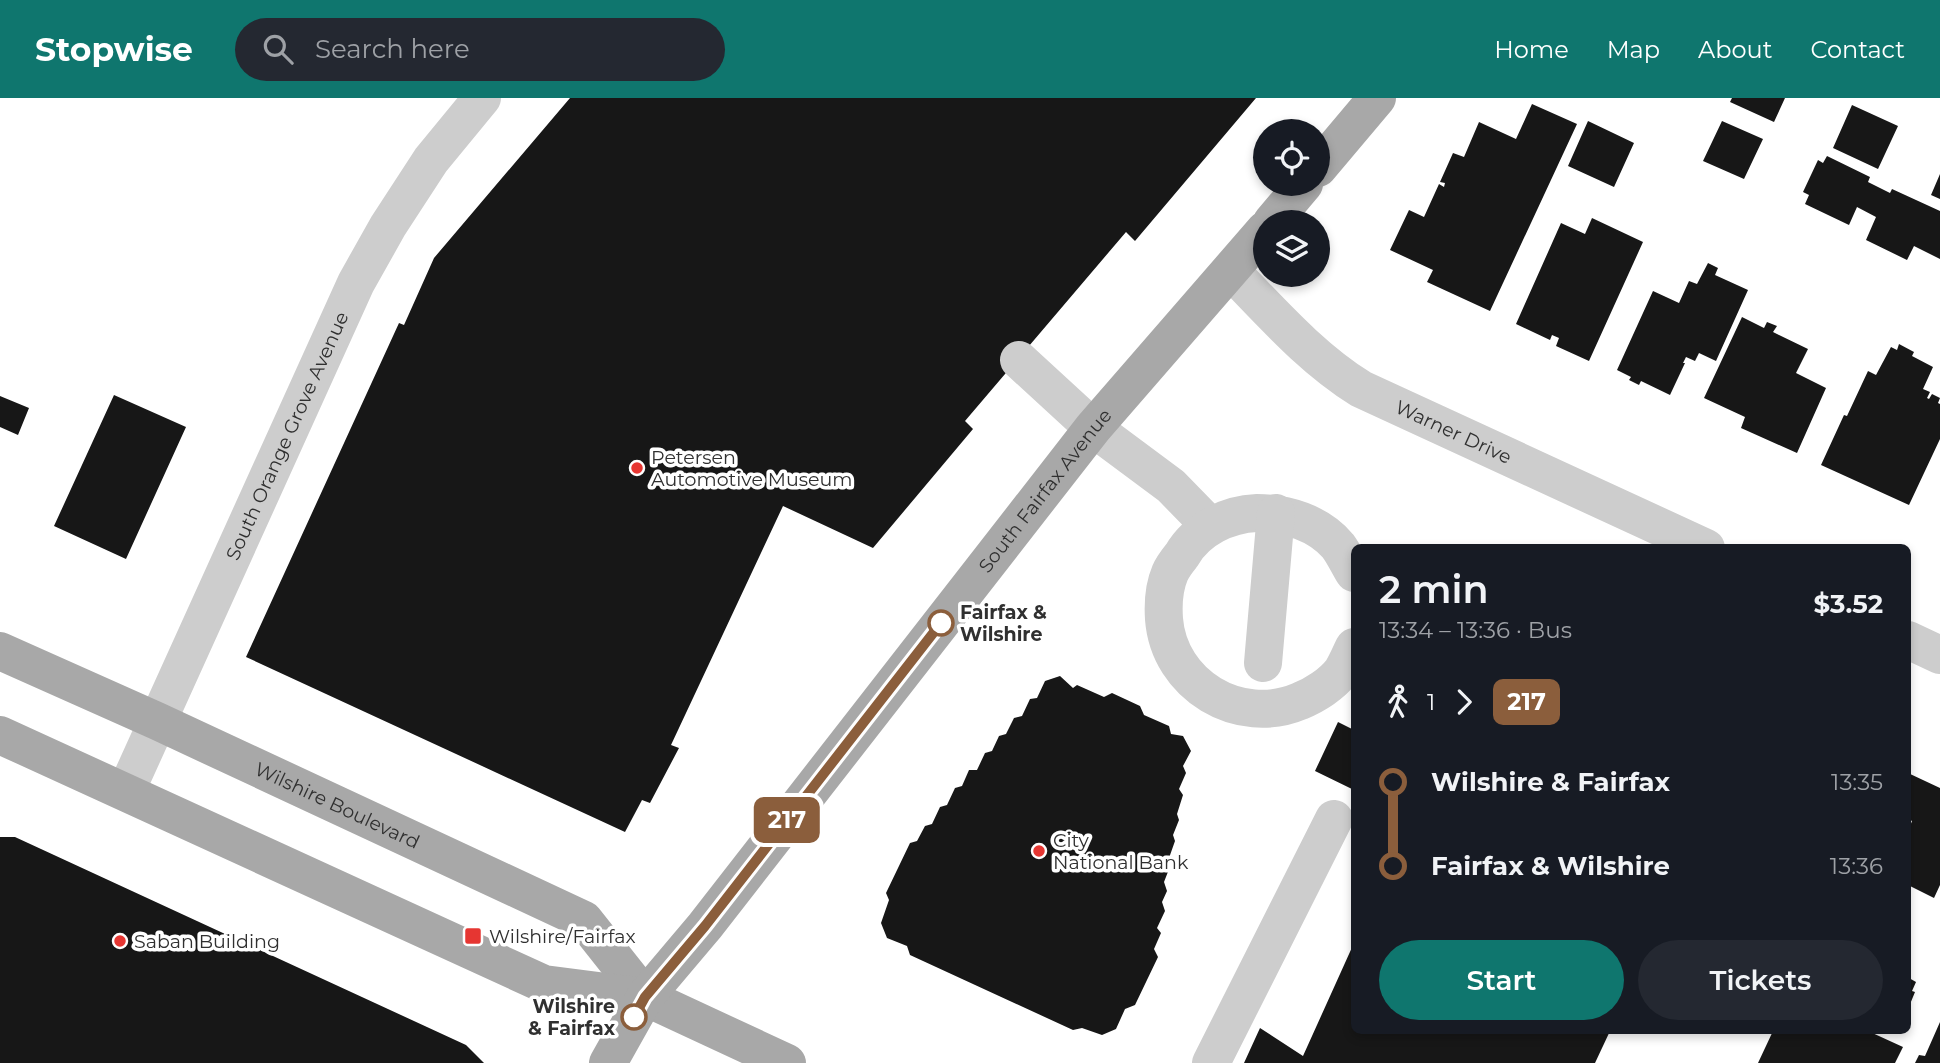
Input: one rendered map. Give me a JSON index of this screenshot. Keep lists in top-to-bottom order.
{
  "streets": {
    "main road": ["South Fairfax Avenue", "Wilshire Boulevard"],
    "street": ["Warner Drive", "South Orange Grove Avenue"]
  },
  "crossings": [
    ["Warner Drive", "South Fairfax Avenue"],
    ["South Orange Grove Avenue", "Wilshire Boulevard"],
    ["South Fairfax Avenue", "Wilshire Boulevard"]
  ],
  "places": {
    "other": [
      "Petersen Automotive Museum",
      "Fairfax & Wilshire",
      "City National Bank",
      "Saban Building",
      "Wilshire & Fairfax"
    ],
    "transit": ["Wilshire/Fairfax"]
  },
  "lines": ["bus line 217"],
  "page": {
    "header": "Stopwise",
    "search": "Search here",
    "nav": [
      "Home",
      "Map",
      "About",
      "Contact"
    ],
    "on_map": "217",
    "heading": ["2 min", "13:34 – 13:36 · Bus", "$3.52"],
    "legs": ["1", "217"],
    "list": [
      {
        "name": "Wilshire & Fairfax",
        "value": "13:35"
      },
      {
        "name": "Fairfax & Wilshire",
        "value": "13:36"
      }
    ],
    "buttons": ["Start", "Tickets"]
  }
}
